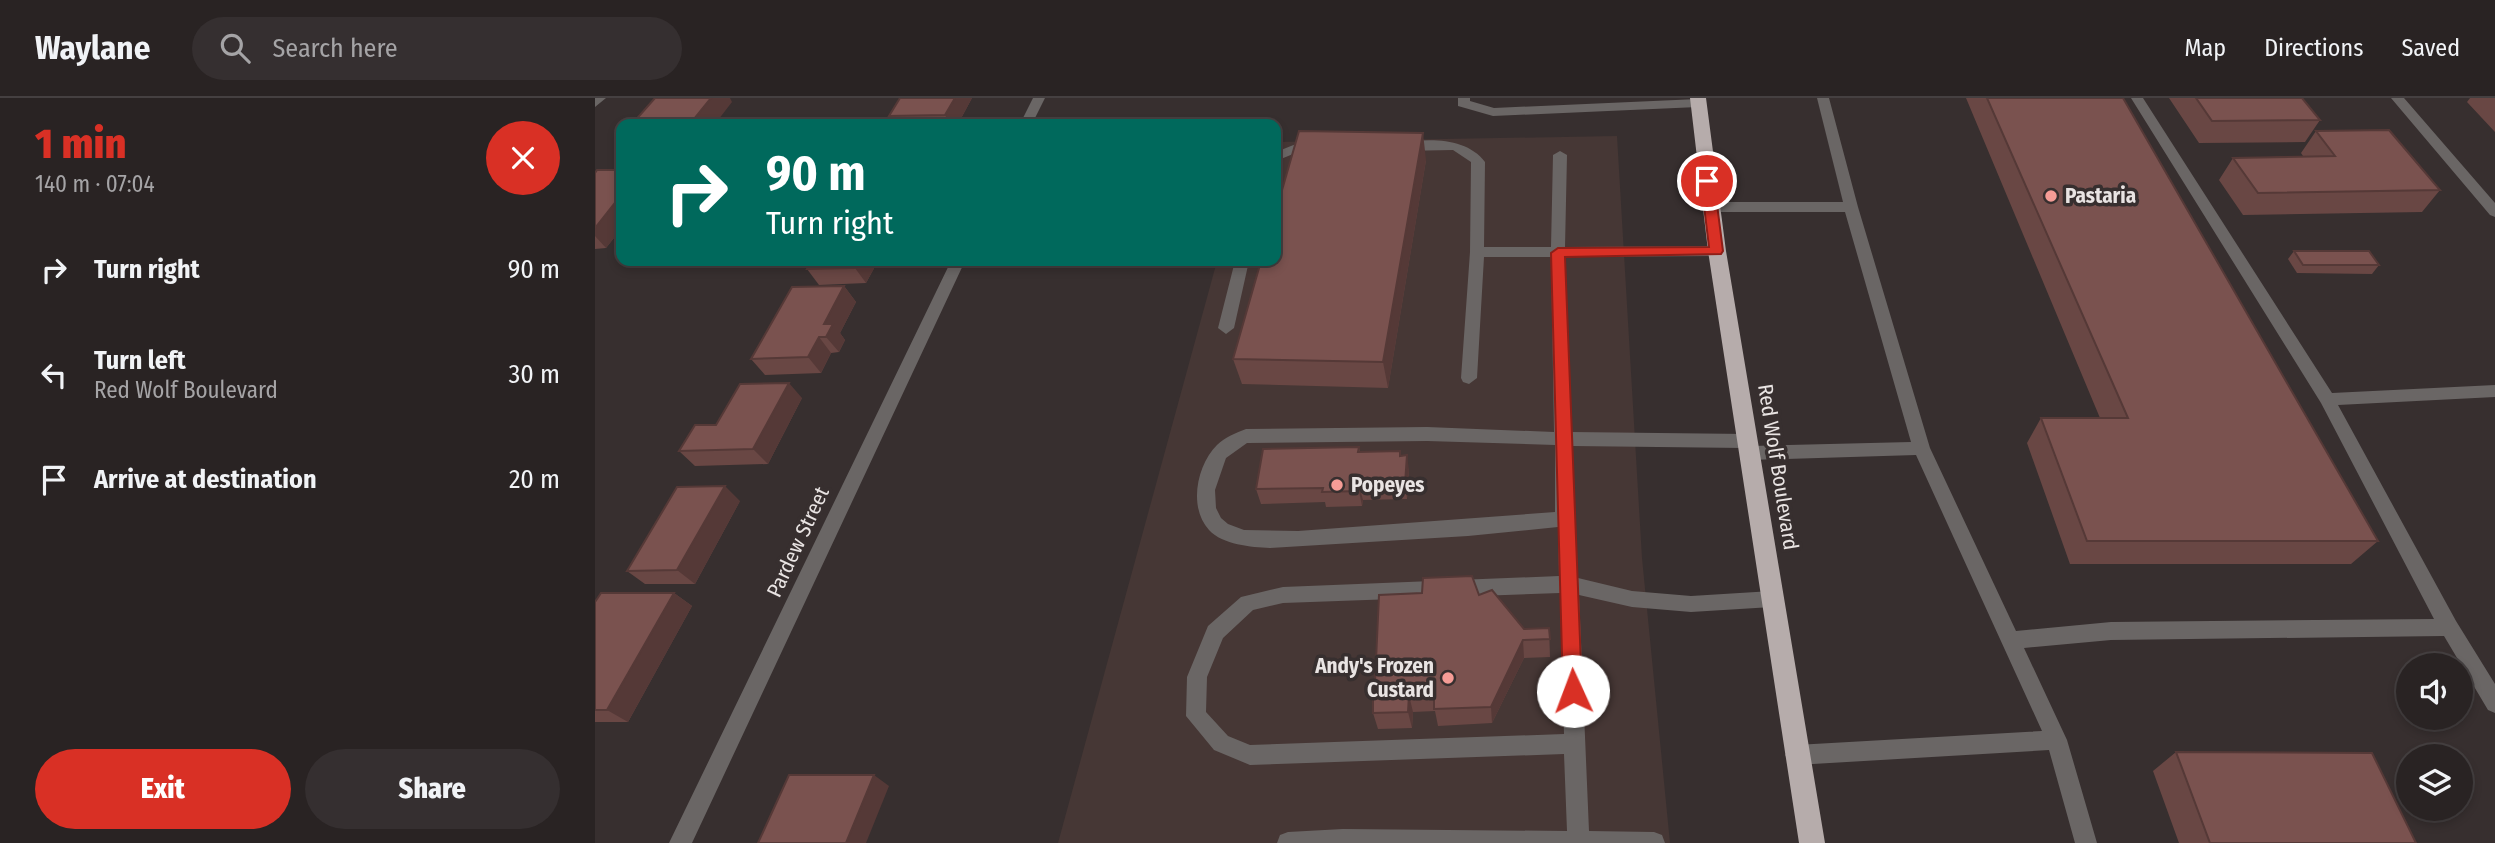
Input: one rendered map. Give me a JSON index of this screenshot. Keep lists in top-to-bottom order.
{
  "streets": {
    "highway": ["Red Wolf Boulevard"],
    "street": ["Pardew Street"]
  },
  "places": ["Pastaria", "Popeyes", "Andy's Frozen Custard"],
  "page": {
    "header": "Waylane",
    "search": "Search here",
    "nav": ["Map", "Directions", "Saved"],
    "heading": ["1 min", "140 m · 07:04"],
    "turn": ["90 m", "Turn right"],
    "list": [
      {
        "name": "Turn right",
        "value": "90 m"
      },
      {
        "name": "Turn left",
        "note": "Red Wolf Boulevard",
        "value": "30 m"
      },
      {
        "name": "Arrive at destination",
        "value": "20 m"
      }
    ],
    "buttons": ["Exit", "Share"]
  }
}
